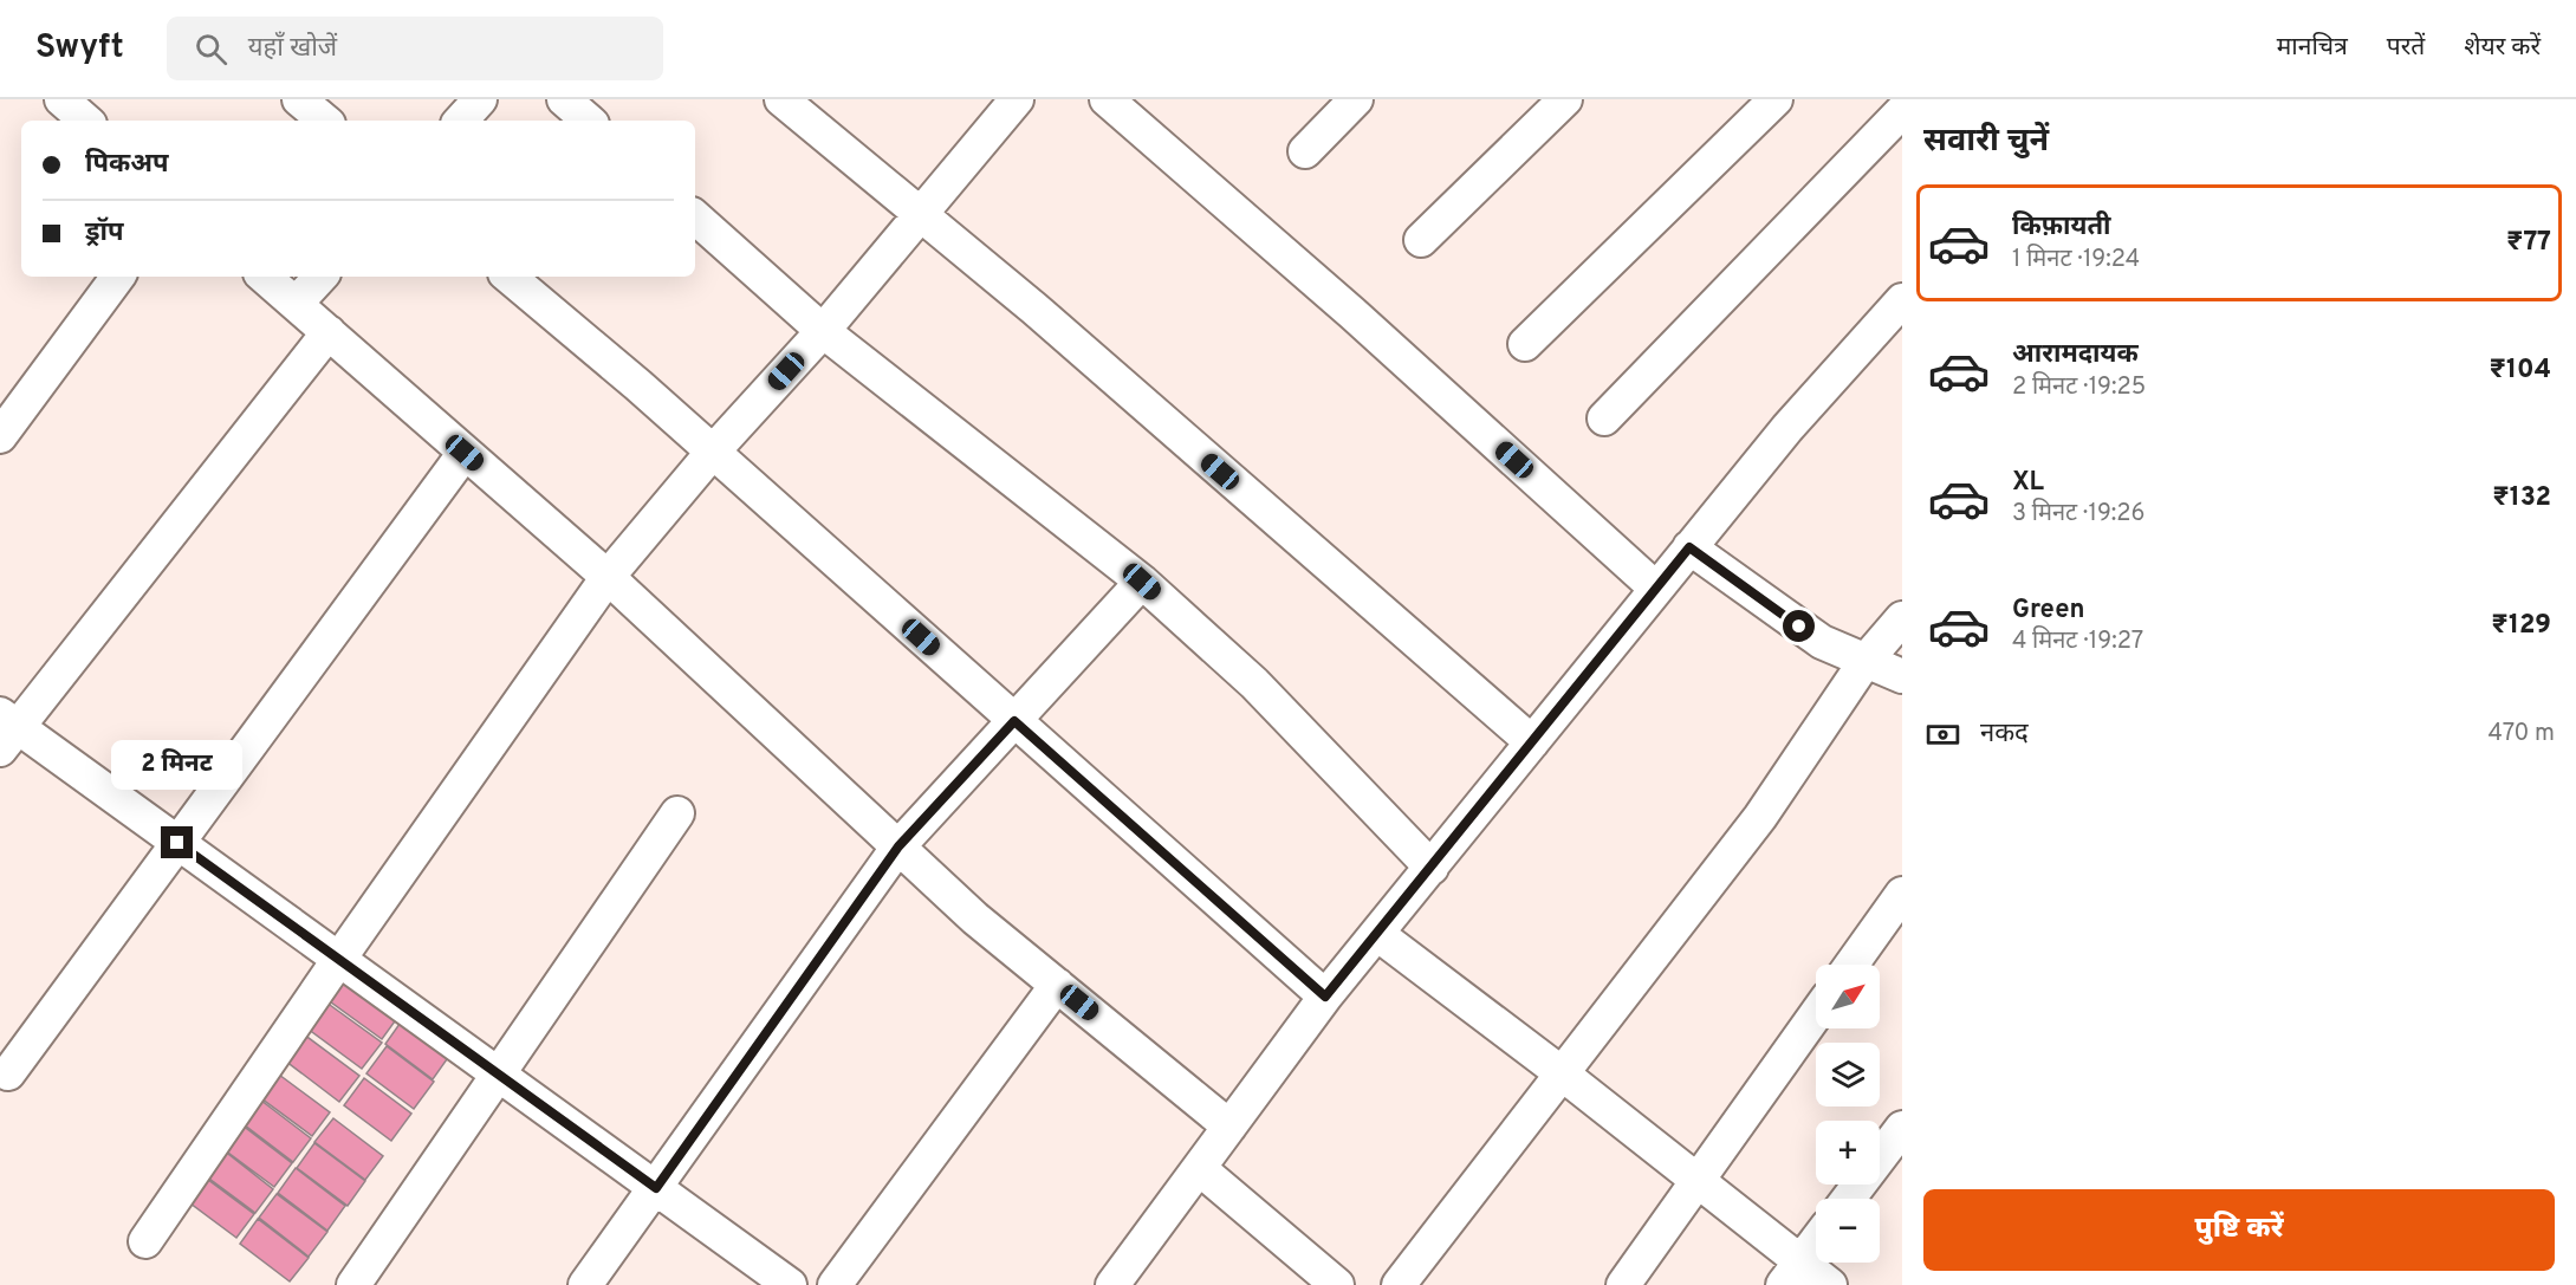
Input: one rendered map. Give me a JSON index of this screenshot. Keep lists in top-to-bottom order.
{
  "north": "top right",
  "page": {
    "header": "Swyft",
    "search": "यहाँ खोजें",
    "nav": ["मानचित्र", "परतें", "शेयर करें"],
    "heading": "सवारी चुनें",
    "banner": ["पिकअप", "ड्रॉप"],
    "list": [
      {
        "name": "किफ़ायती",
        "note": "1 मिनट · 19:24",
        "value": "₹77"
      },
      {
        "name": "आरामदायक",
        "note": "2 मिनट · 19:25",
        "value": "₹104"
      },
      {
        "name": "XL",
        "note": "3 मिनट · 19:26",
        "value": "₹132"
      },
      {
        "name": "Green",
        "note": "4 मिनट · 19:27",
        "value": "₹129"
      }
    ],
    "pay": ["नकद", "470 m"],
    "bubble": "2 मिनट",
    "map_buttons": ["+", "−"],
    "buttons": "पुष्टि करें"
  }
}
